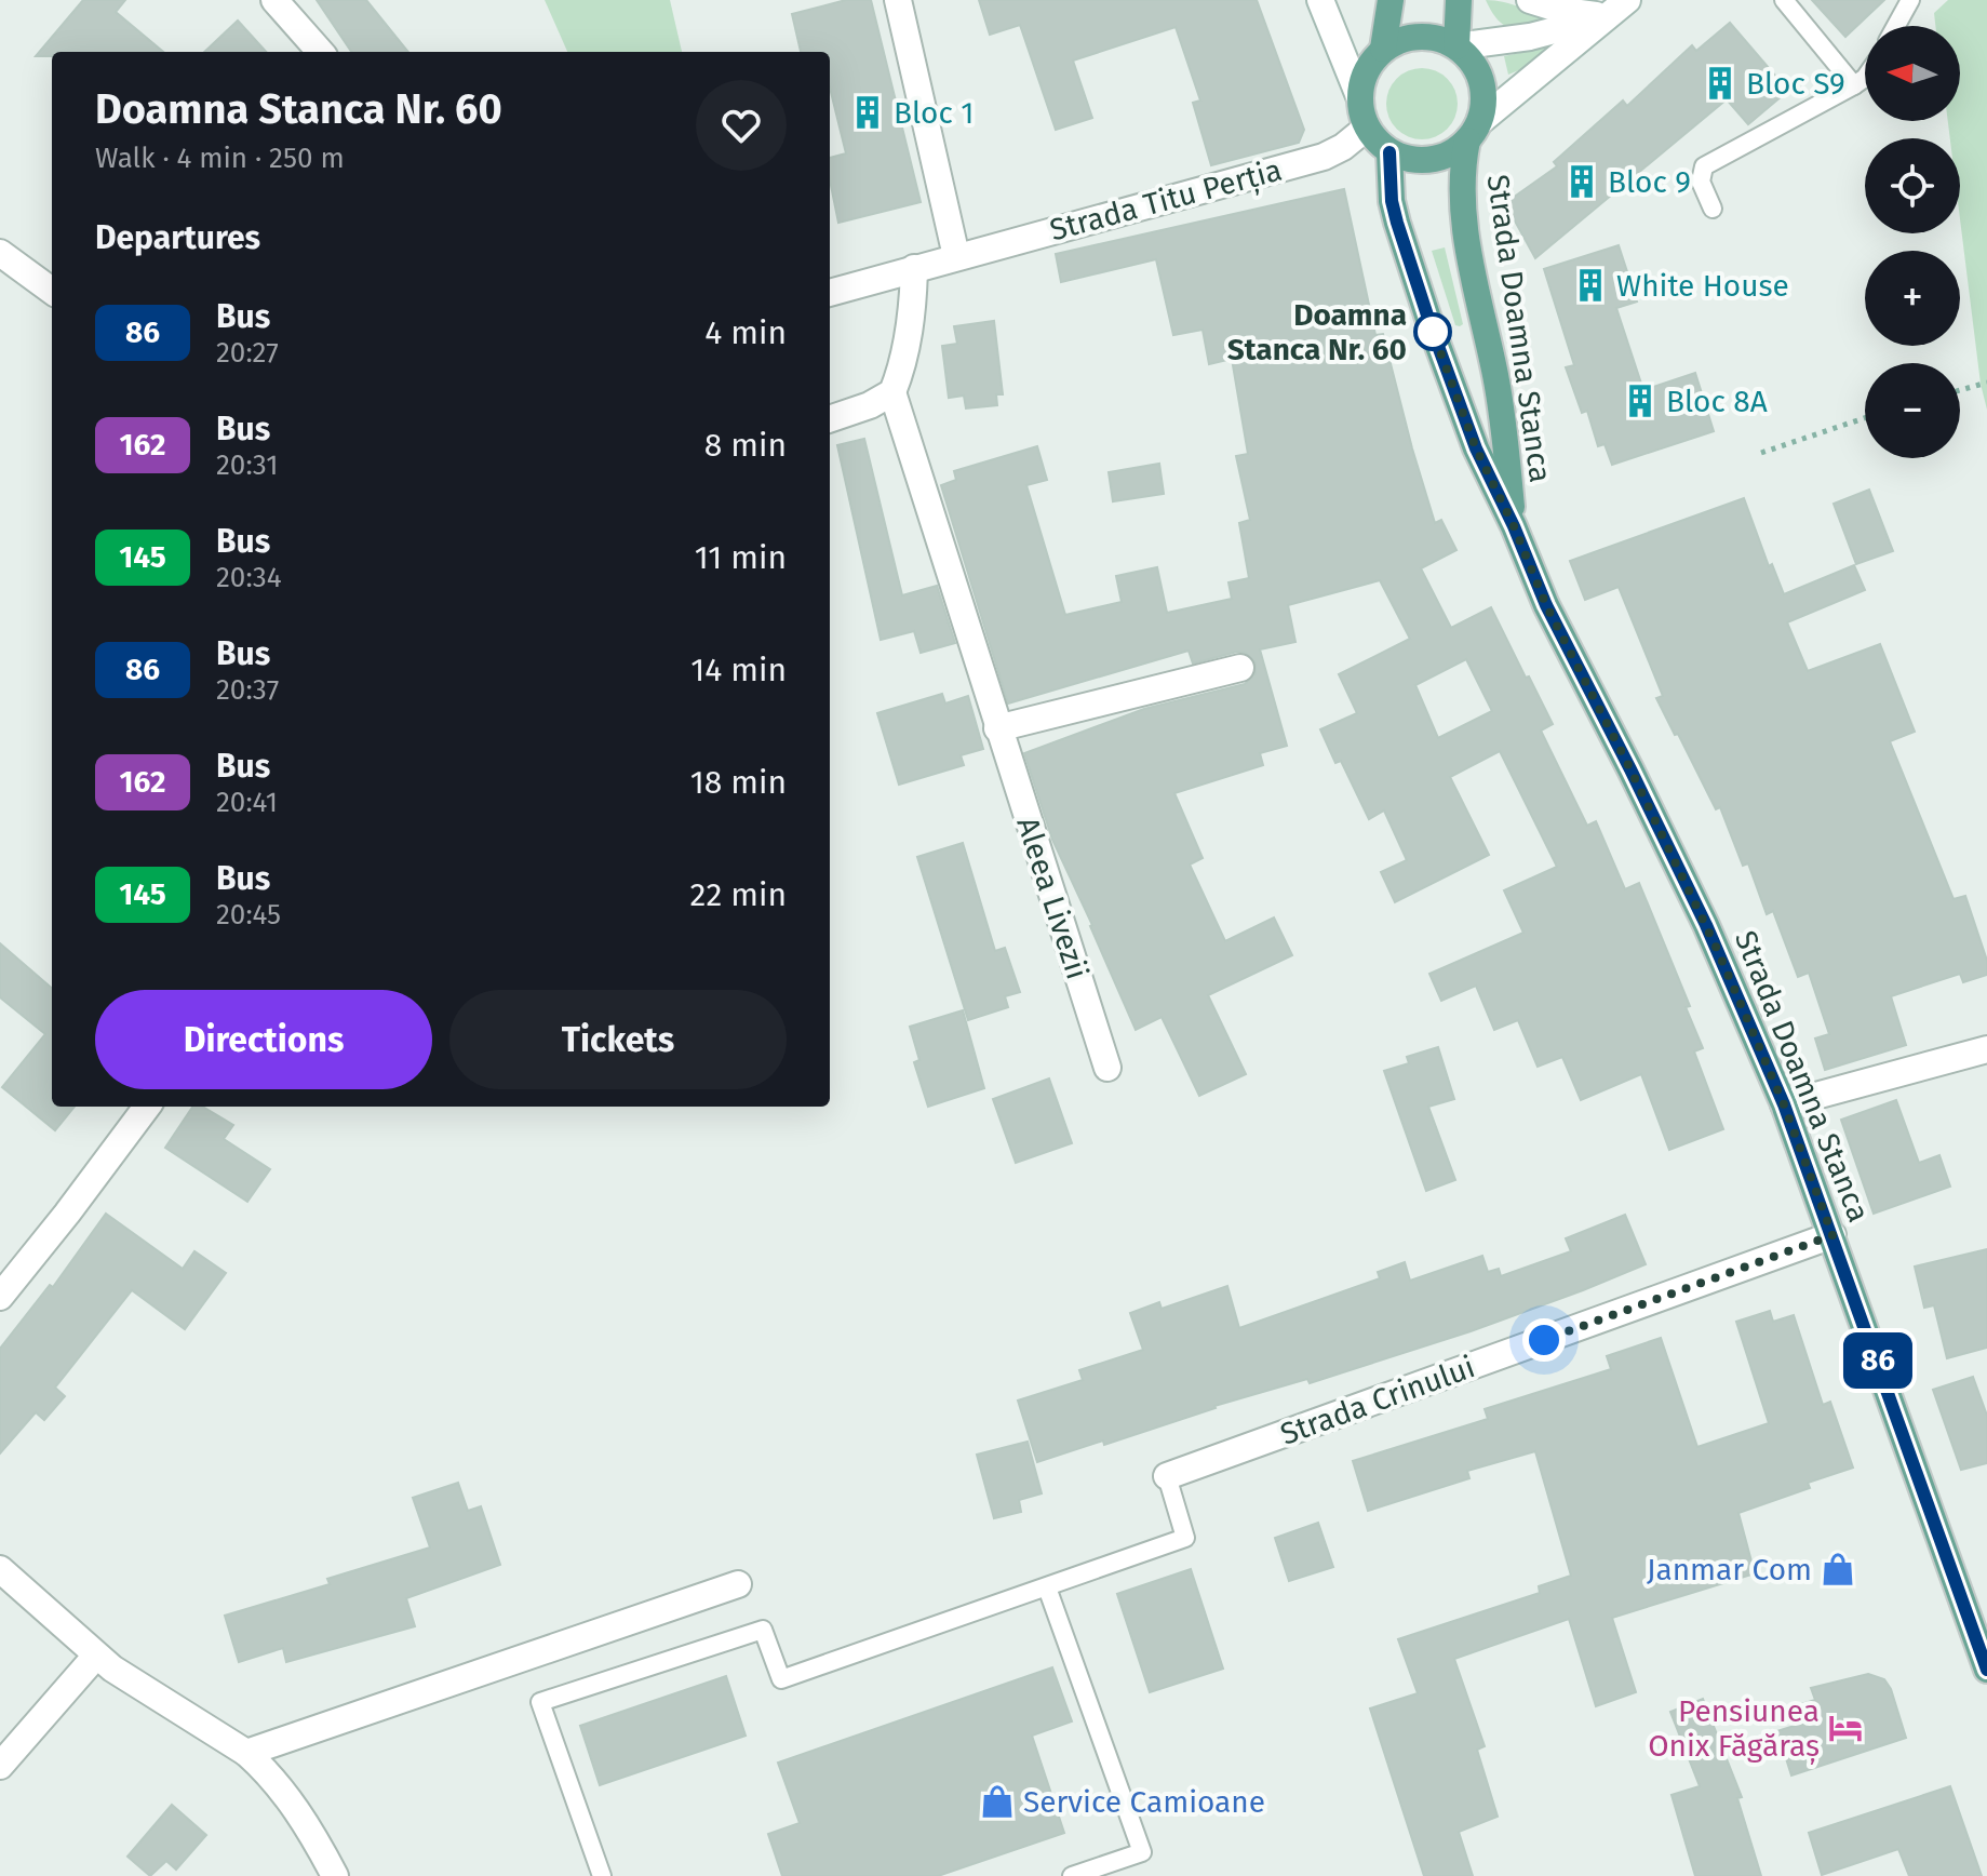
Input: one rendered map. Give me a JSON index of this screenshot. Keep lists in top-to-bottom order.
{
  "streets": {
    "main road": ["Strada Doamna Stanca"],
    "street": ["Strada Titu Perția", "Aleea Livezii", "Strada Crinului"]
  },
  "crossings": [
    ["Strada Titu Perția", "Strada Doamna Stanca"],
    ["Strada Doamna Stanca", "Strada Crinului"]
  ],
  "places": {
    "building": [
      "Bloc S9",
      "Bloc 1",
      "Bloc 9",
      "White House",
      "Bloc 8A"
    ],
    "other": ["Doamna Stanca Nr. 60"],
    "shop": ["Janmar Com", "Service Camioane"],
    "hotel": ["Pensiunea Onix Făgăraș"]
  },
  "lines": ["bus line 86"],
  "north": "left",
  "page": {
    "on_map": "86",
    "map_buttons": ["+", "−"],
    "heading": [
      ["Doamna Stanca Nr. 60", "Walk · 4 min · 250 m"],
      "Departures"
    ],
    "list": [
      {
        "mark": "86",
        "name": "Bus",
        "note": "20:27",
        "value": "4 min"
      },
      {
        "mark": "162",
        "name": "Bus",
        "note": "20:31",
        "value": "8 min"
      },
      {
        "mark": "145",
        "name": "Bus",
        "note": "20:34",
        "value": "11 min"
      },
      {
        "mark": "86",
        "name": "Bus",
        "note": "20:37",
        "value": "14 min"
      },
      {
        "mark": "162",
        "name": "Bus",
        "note": "20:41",
        "value": "18 min"
      },
      {
        "mark": "145",
        "name": "Bus",
        "note": "20:45",
        "value": "22 min"
      }
    ],
    "buttons": ["Directions", "Tickets"]
  }
}
